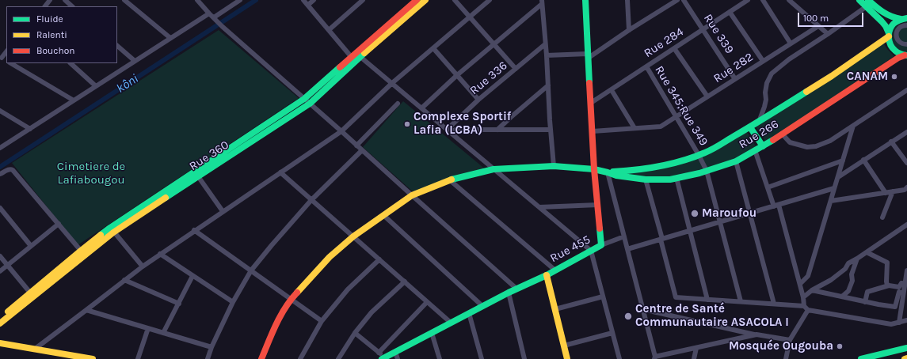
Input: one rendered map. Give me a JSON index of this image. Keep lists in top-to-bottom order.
{
  "streets": {
    "main road": ["Rue 266", "Rue 360", "Rue 455"],
    "street": [
      "Rue 339",
      "Rue 284",
      "Rue 282",
      "Rue 336",
      "Rue 345;Rue 349"
    ]
  },
  "crossings": [
    ["Rue 339", "Rue 284"],
    ["Rue 339", "Rue 282"],
    ["Rue 284", "Rue 345;Rue 349"],
    ["Rue 284", "Rue 455"],
    ["Rue 282", "Rue 345;Rue 349"],
    ["Rue 345;Rue 349", "Rue 266"],
    ["Rue 266", "Rue 455"]
  ],
  "water": ["kôni"],
  "parks": ["Cimetiere de Lafiabougou"],
  "places": [
    "CANAM",
    "Complexe Sportif Lafia (LCBA)",
    "Maroufou",
    "Centre de Santé Communautaire ASACOLA I",
    "Mosquée Ougouba"
  ],
  "legend": ["Fluide", "Ralenti", "Bouchon"],
  "scale_bar": "100 m"
}
